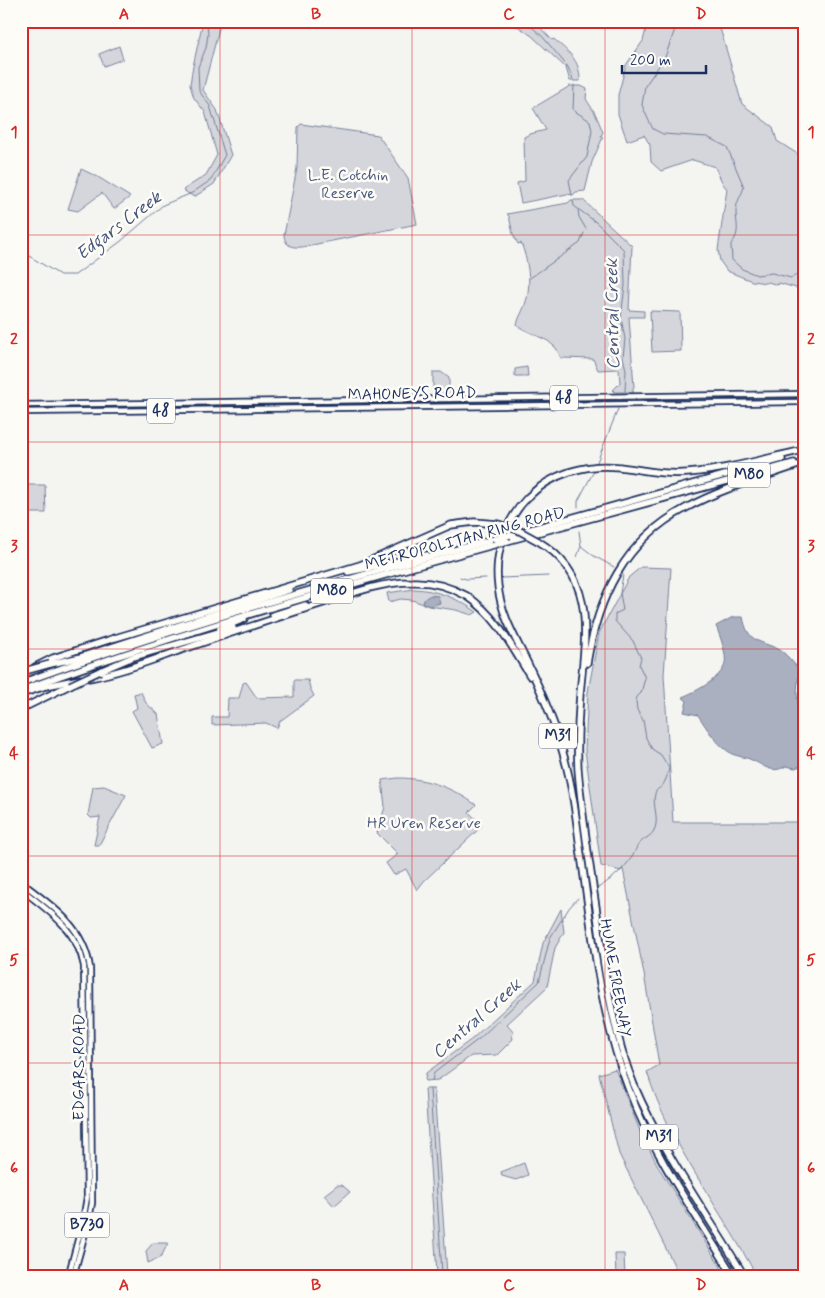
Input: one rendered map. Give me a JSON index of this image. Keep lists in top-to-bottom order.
{
  "streets": {
    "highway": [
      "M80",
      "METROPOLITAN RING ROAD",
      "M31",
      "HUME FREEWAY"
    ],
    "main road": [
      "MAHONEYS ROAD",
      "48",
      "EDGARS ROAD",
      "B730"
    ]
  },
  "water": ["Edgars Creek", "Central Creek"],
  "parks": ["L.E. Cotchin Reserve", "HR Uren Reserve"],
  "scale_bar": "200 m",
  "grid": {
    "columns": [
      "A",
      "B",
      "C",
      "D"
    ],
    "rows": [
      "1",
      "2",
      "3",
      "4",
      "5",
      "6"
    ]
  }
}
